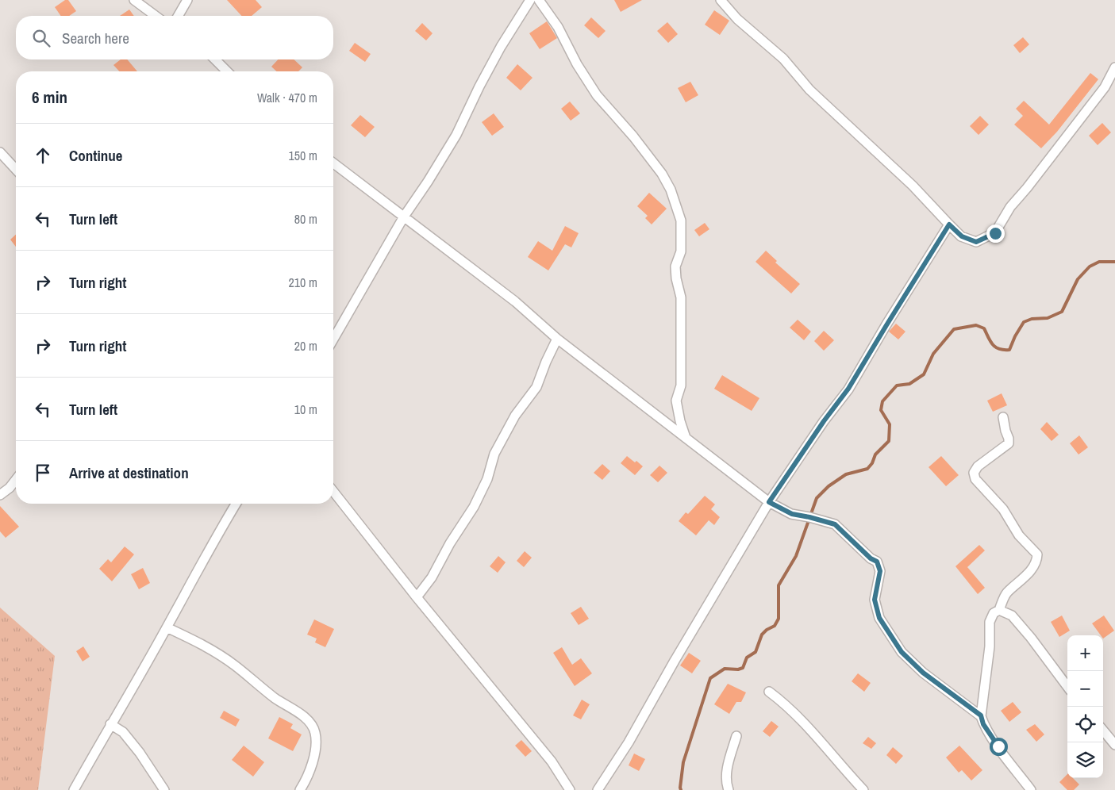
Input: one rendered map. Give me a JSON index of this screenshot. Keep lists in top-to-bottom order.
{
  "page": {
    "search": "Search here",
    "heading": ["6 min", "Walk · 470 m"],
    "list": [
      ["Continue", "150 m"],
      ["Turn left", "80 m"],
      ["Turn right", "210 m"],
      ["Turn right", "20 m"],
      ["Turn left", "10 m"],
      "Arrive at destination"
    ],
    "map_buttons": ["+", "−"]
  }
}
